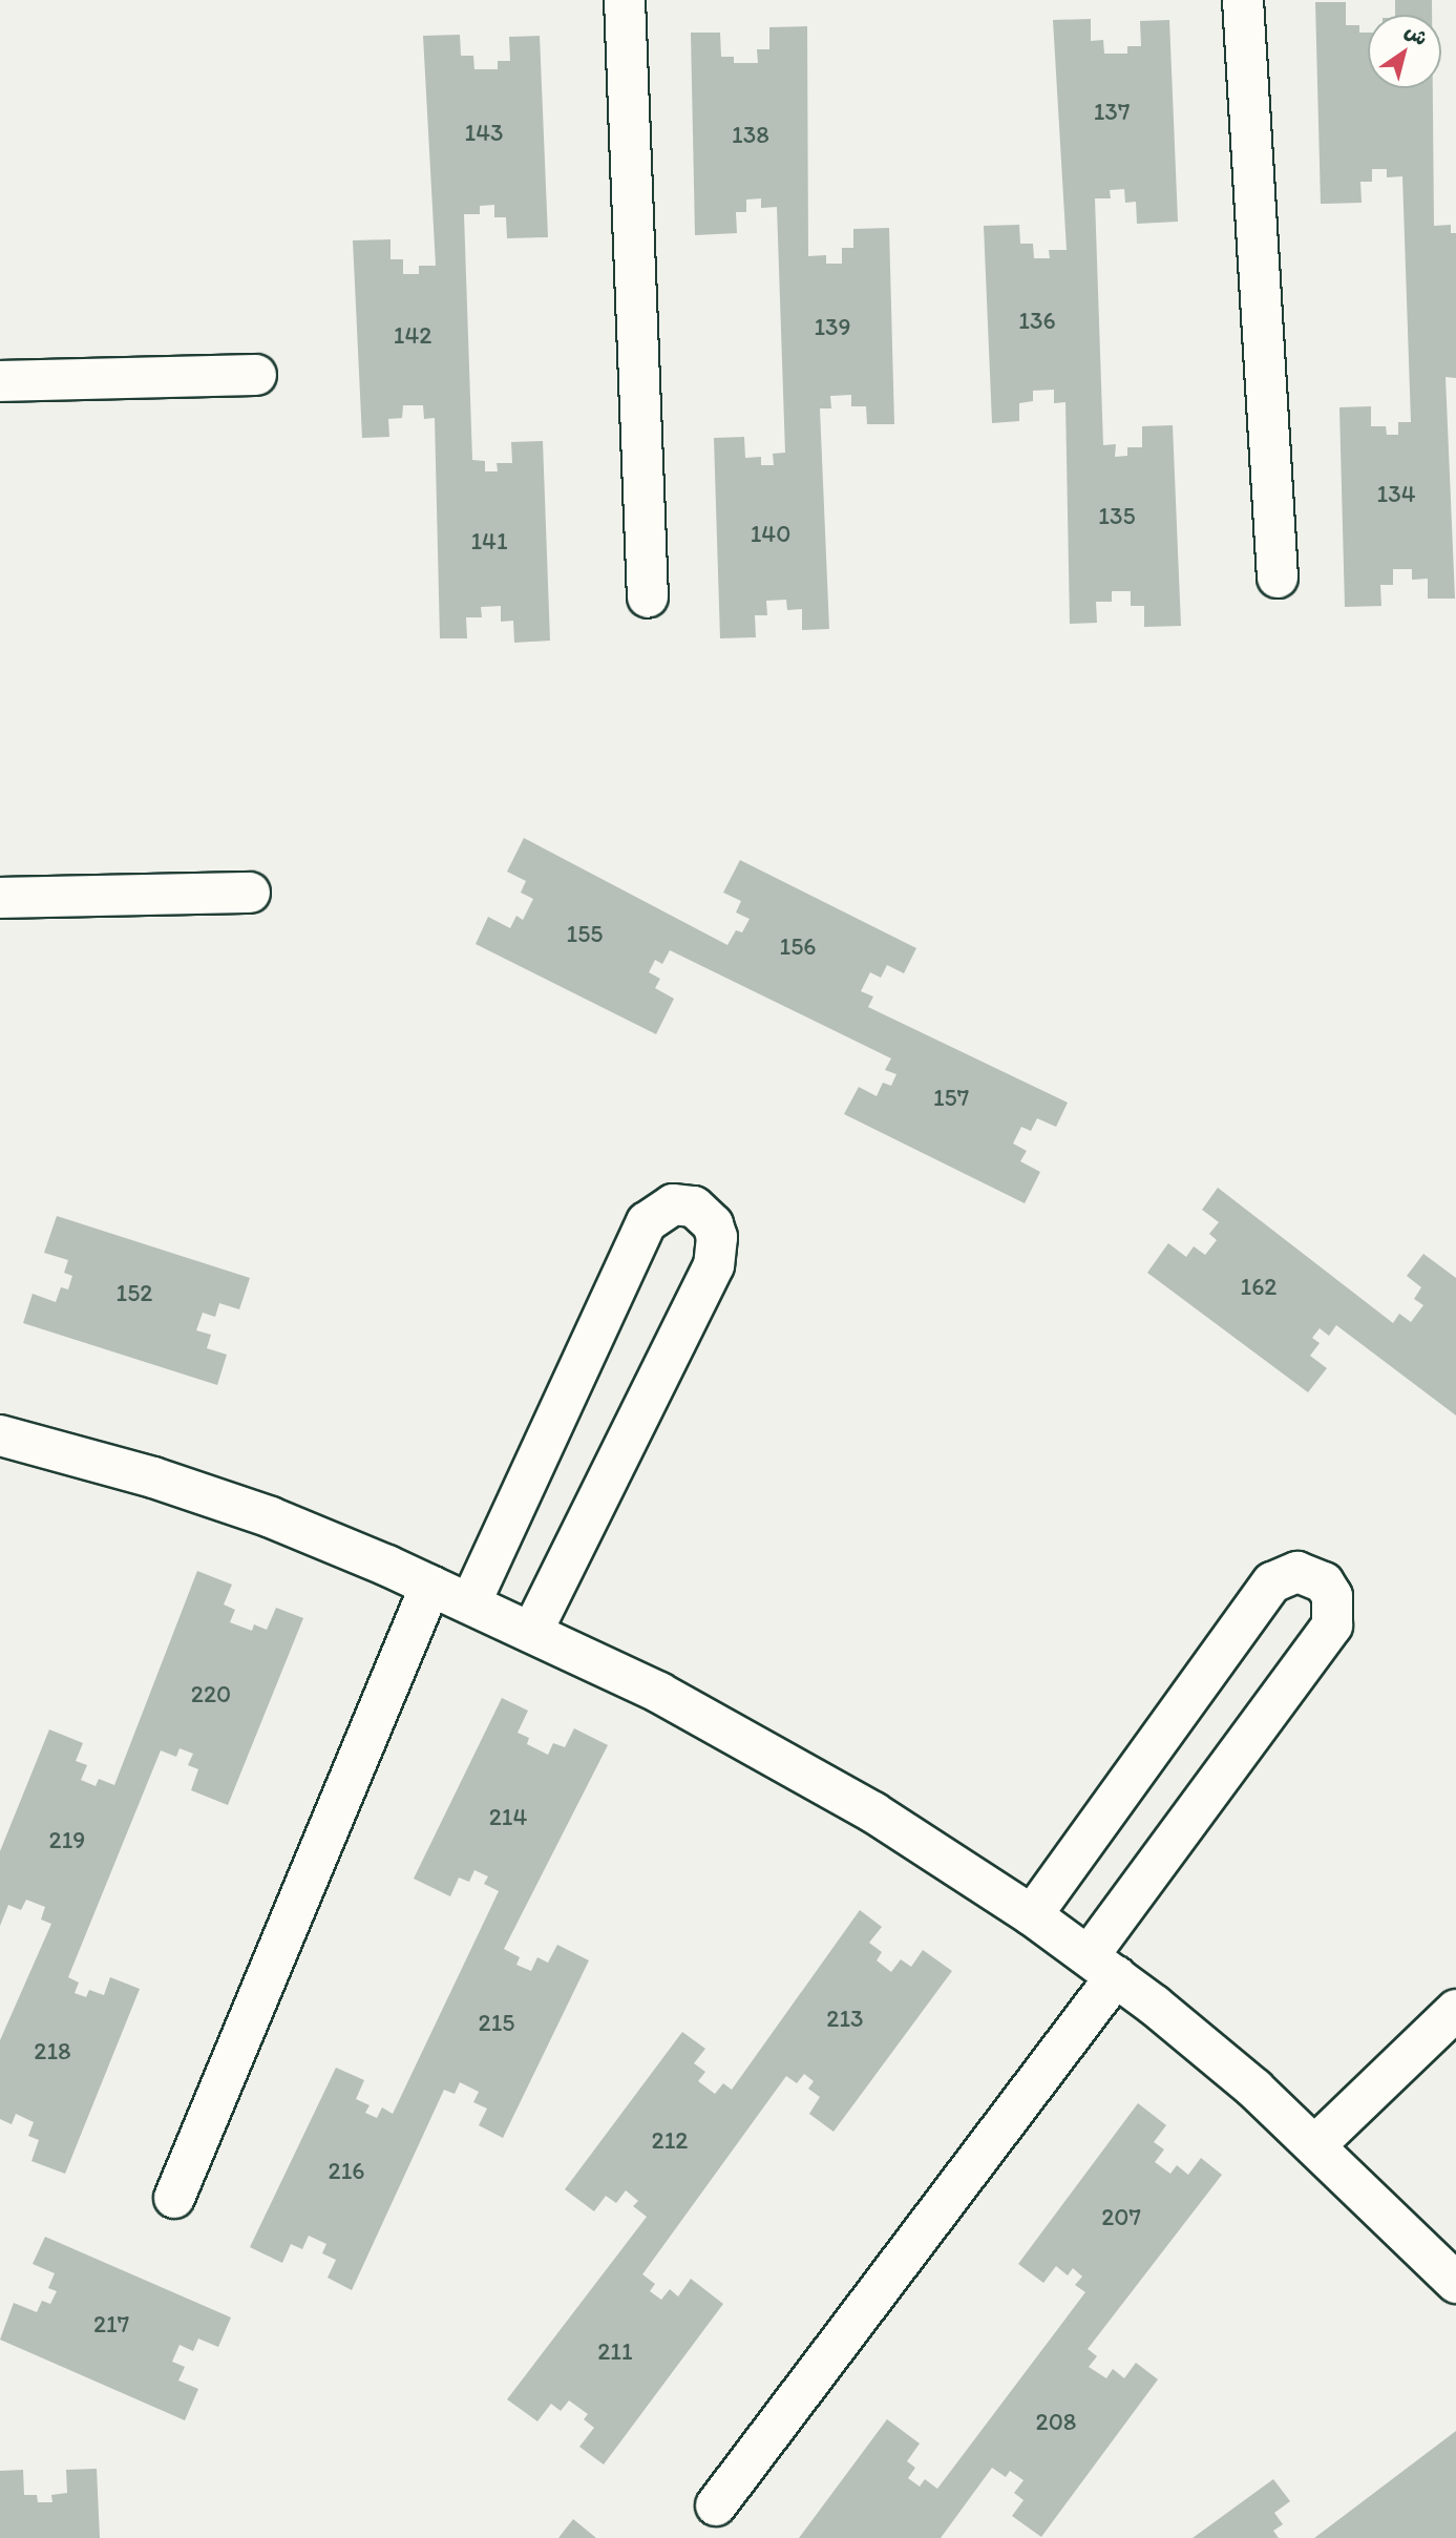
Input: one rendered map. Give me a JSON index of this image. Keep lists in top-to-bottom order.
{
  "house_numbers": [
    "137",
    "143",
    "138",
    "136",
    "139",
    "142",
    "134",
    "135",
    "140",
    "141",
    "155",
    "156",
    "157",
    "162",
    "152",
    "220",
    "214",
    "219",
    "213",
    "215",
    "218",
    "212",
    "216",
    "207",
    "217",
    "211",
    "208"
  ],
  "north": "top right"
}
